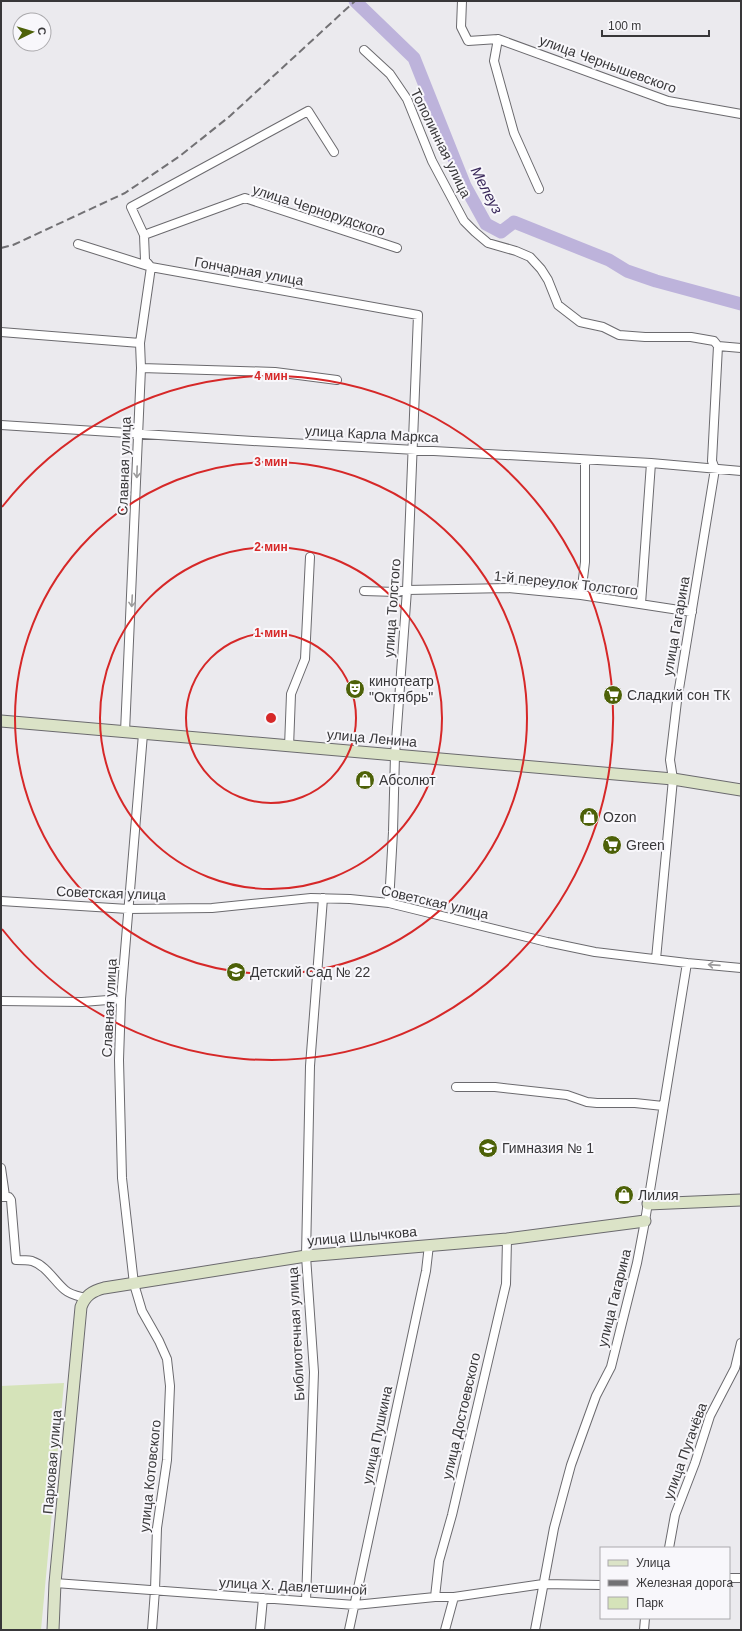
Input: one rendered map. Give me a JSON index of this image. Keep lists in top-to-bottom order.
{
  "streets": {
    "street": [
      "улица Чернышевского",
      "Тополинная улица",
      "улица Чернорудского",
      "Гончарная улица",
      "улица Карла Маркса",
      "Славная улица",
      "1-й переулок Толстого",
      "улица Толстого",
      "улица Гагарина",
      "улица Ленина",
      "Советская улица",
      "улица Шлычкова",
      "Библиотечная улица",
      "улица Достоевского",
      "улица Пушкина",
      "улица Пугачёва",
      "Парковая улица",
      "улица Котовского",
      "улица Х. Давлетшиной"
    ]
  },
  "crossings": [
    ["Тополинная улица", "улица Гагарина"],
    ["Гончарная улица", "Славная улица"],
    ["Гончарная улица", "улица Толстого"],
    ["улица Карла Маркса", "Славная улица"],
    ["улица Карла Маркса", "улица Толстого"],
    ["улица Карла Маркса", "улица Гагарина"],
    ["Славная улица", "улица Ленина"],
    ["Славная улица", "Советская улица"],
    ["Славная улица", "улица Шлычкова"],
    ["Славная улица", "улица Котовского"],
    ["1-й переулок Толстого", "улица Толстого"],
    ["1-й переулок Толстого", "улица Гагарина"],
    ["улица Толстого", "улица Ленина"],
    ["улица Толстого", "Советская улица"],
    ["улица Гагарина", "улица Ленина"],
    ["улица Гагарина", "Советская улица"],
    ["улица Гагарина", "улица Шлычкова"],
    ["улица Гагарина", "улица Х. Давлетшиной"],
    ["Советская улица", "Библиотечная улица"],
    ["улица Шлычкова", "Библиотечная улица"],
    ["улица Шлычкова", "улица Достоевского"],
    ["улица Шлычкова", "улица Пушкина"],
    ["улица Шлычкова", "Парковая улица"],
    ["улица Шлычкова", "улица Котовского"],
    ["Библиотечная улица", "улица Х. Давлетшиной"],
    ["улица Достоевского", "улица Х. Давлетшиной"],
    ["улица Пушкина", "улица Х. Давлетшиной"],
    ["Парковая улица", "улица Х. Давлетшиной"],
    ["улица Котовского", "улица Х. Давлетшиной"]
  ],
  "water": ["Мелеуз"],
  "places": {
    "theatre": ["кинотеатр \"Октябрь\""],
    "supermarket": ["Сладкий сон ТК", "Green"],
    "shop": ["Абсолют", "Ozon", "Лилия"],
    "school or university": ["Детский Сад № 22", "Гимназия № 1"]
  },
  "legend": ["Улица", "Железная дорога", "Парк"],
  "scale_bar": "100 m",
  "north": "right",
  "rings": [
    "4 мин",
    "3 мин",
    "2 мин",
    "1 мин"
  ]
}
